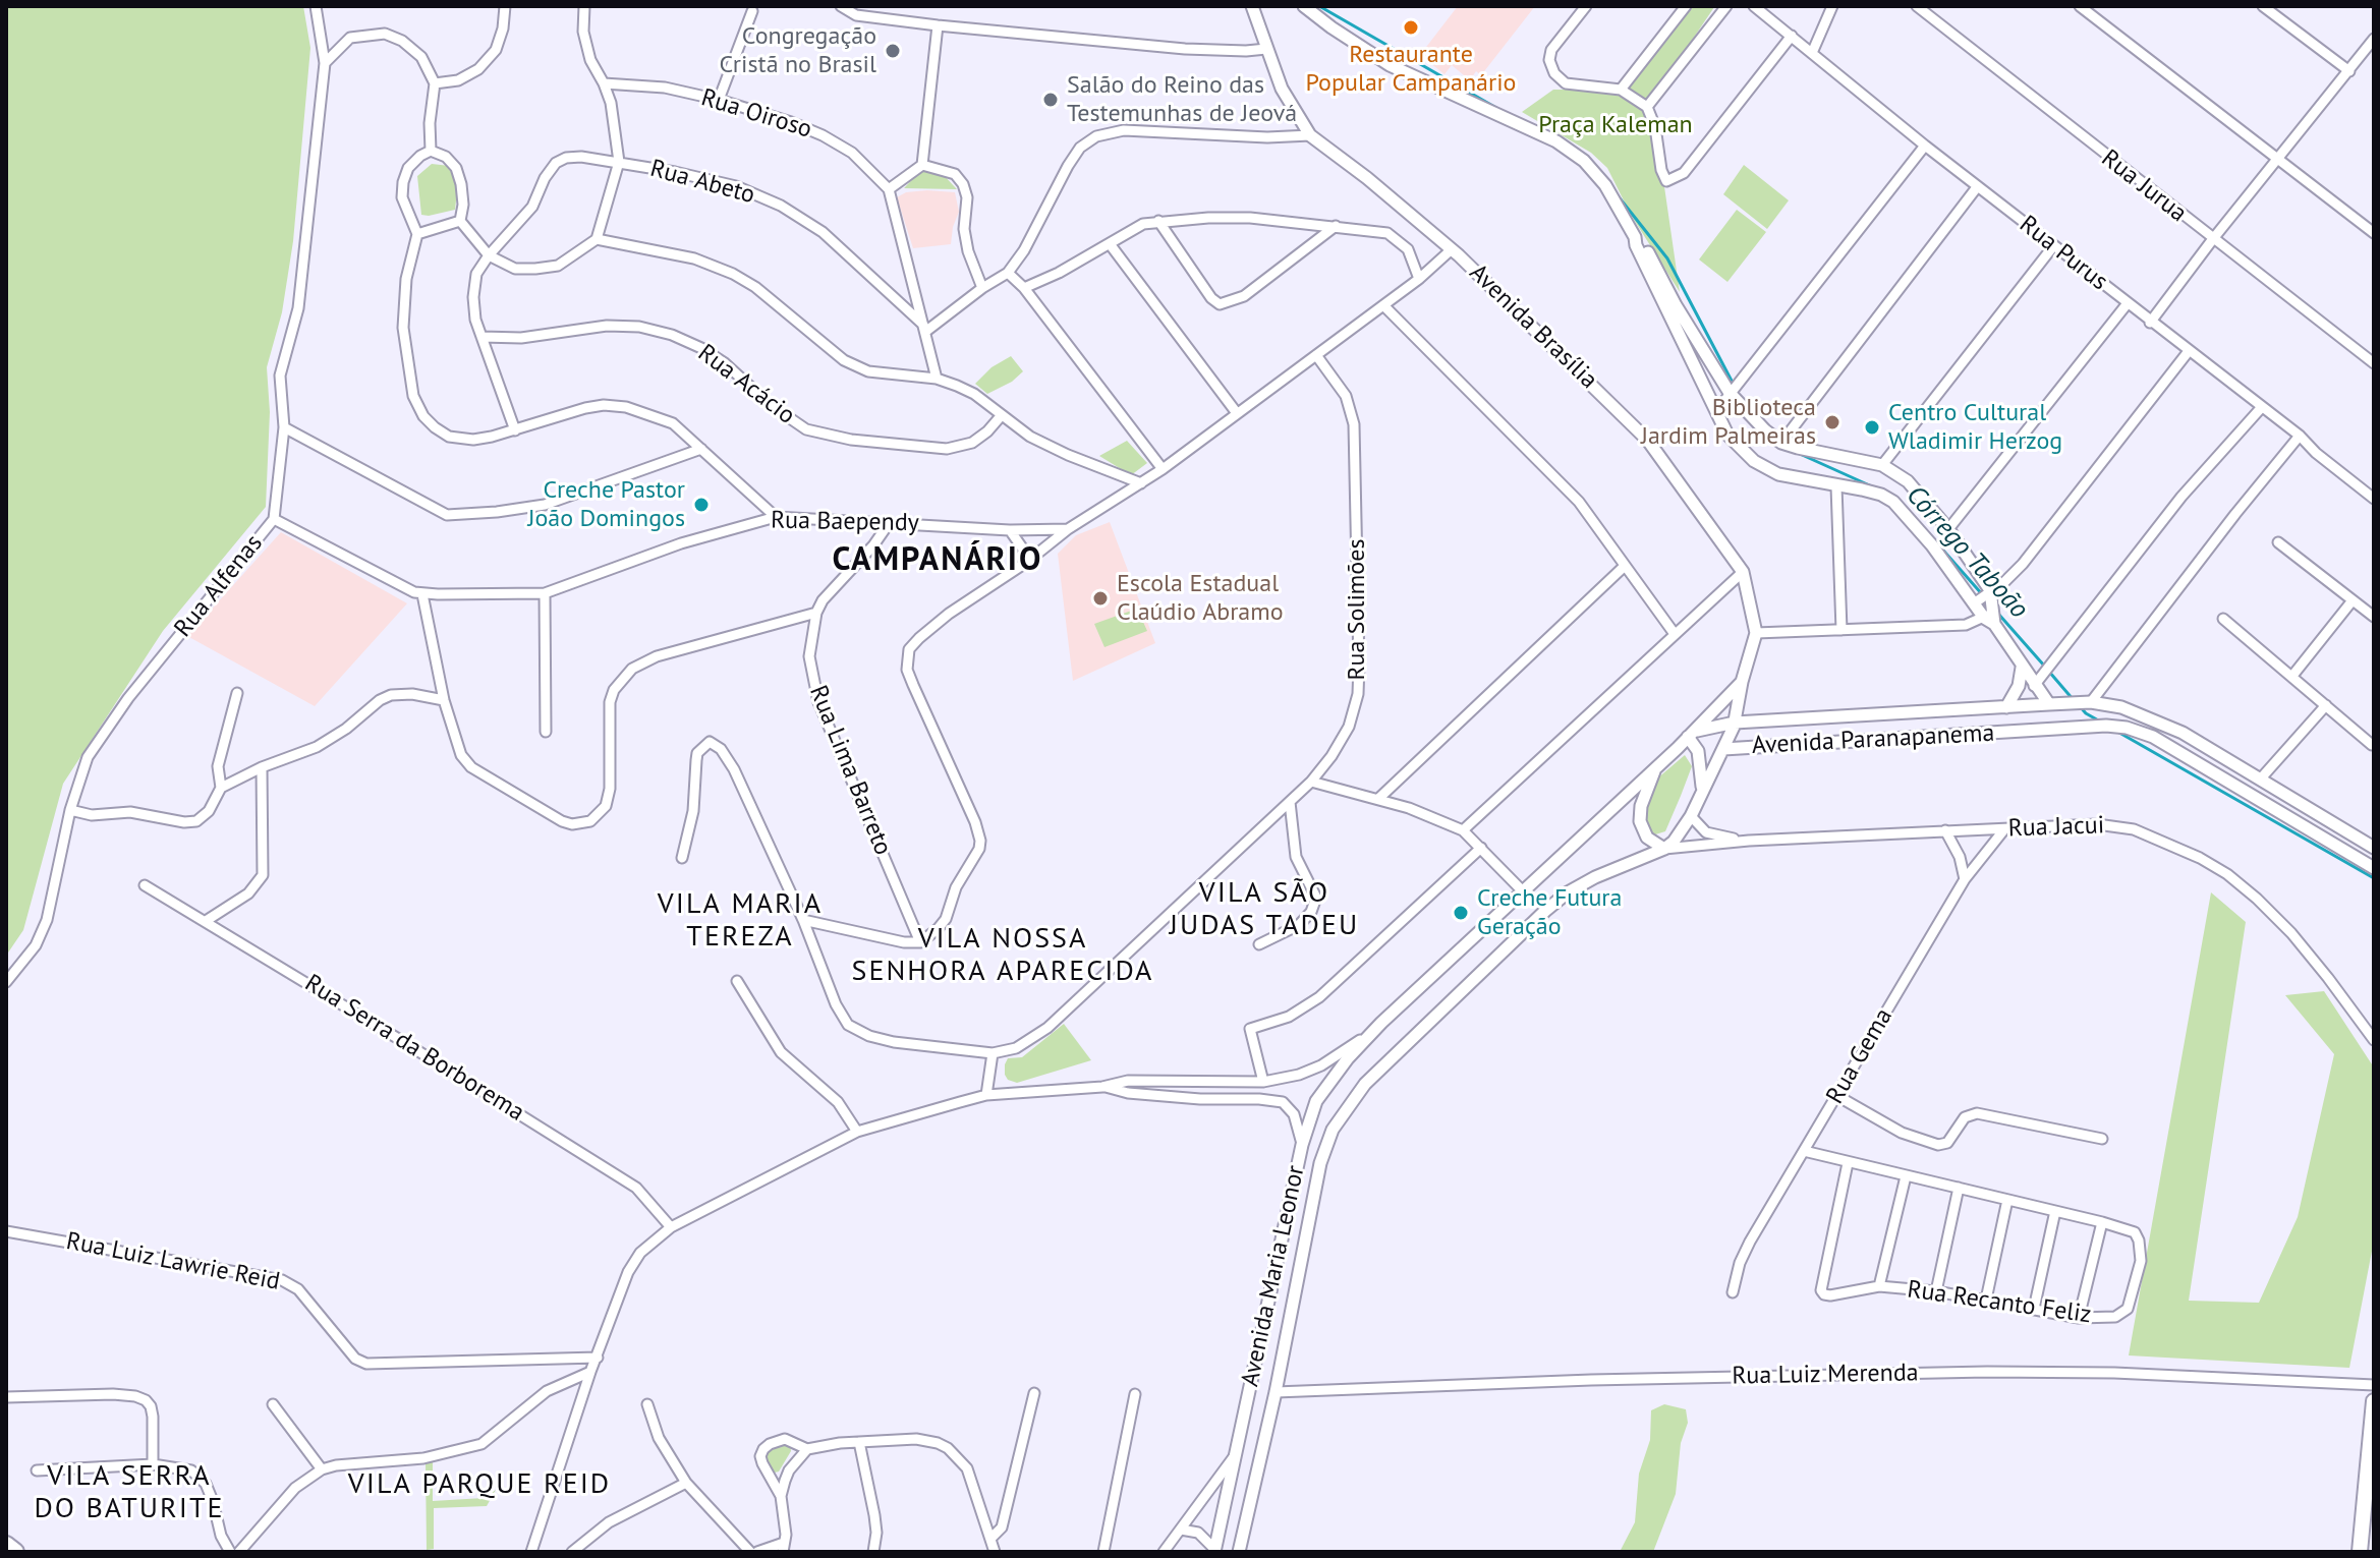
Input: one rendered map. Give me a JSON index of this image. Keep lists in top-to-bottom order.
{
  "streets": {
    "street": [
      "Rua Oiroso",
      "Rua Abeto",
      "Rua Jurua",
      "Rua Purus",
      "Avenida Brasília",
      "Rua Acácio",
      "Rua Baependy",
      "Rua Alfenas",
      "Rua Solimões",
      "Avenida Paranapanema",
      "Rua Lima Barreto",
      "Rua Jacui",
      "Rua Serra da Borborema",
      "Rua Gema",
      "Rua Luiz Lawrie Reid",
      "Avenida Maria Leonor",
      "Rua Recanto Feliz",
      "Rua Luiz Merenda"
    ]
  },
  "crossings": [
    ["Avenida Brasília", "Avenida Paranapanema"],
    ["Rua Baependy", "Rua Alfenas"],
    ["Rua Baependy", "Rua Lima Barreto"],
    ["Avenida Paranapanema", "Rua Jacui"],
    ["Avenida Paranapanema", "Avenida Maria Leonor"],
    ["Rua Jacui", "Rua Gema"],
    ["Rua Gema", "Rua Recanto Feliz"],
    ["Avenida Maria Leonor", "Rua Luiz Merenda"]
  ],
  "districts": [
    "CAMPANÁRIO",
    "VILA SÃO JUDAS TADEU",
    "VILA MARIA TEREZA",
    "VILA NOSSA SENHORA APARECIDA",
    "VILA SERRA DO BATURITE",
    "VILA PARQUE REID"
  ],
  "water": ["Córrego Taboão"],
  "parks": ["Praça Kaleman"],
  "places": [
    "Restaurante Popular Campanário",
    "Congregação Cristã no Brasil",
    "Salão do Reino das Testemunhas de Jeová",
    "Biblioteca Jardim Palmeiras",
    "Centro Cultural Wladimir Herzog",
    "Creche Pastor João Domingos",
    "Escola Estadual Claúdio Abramo",
    "Creche Futura Geração"
  ]
}
